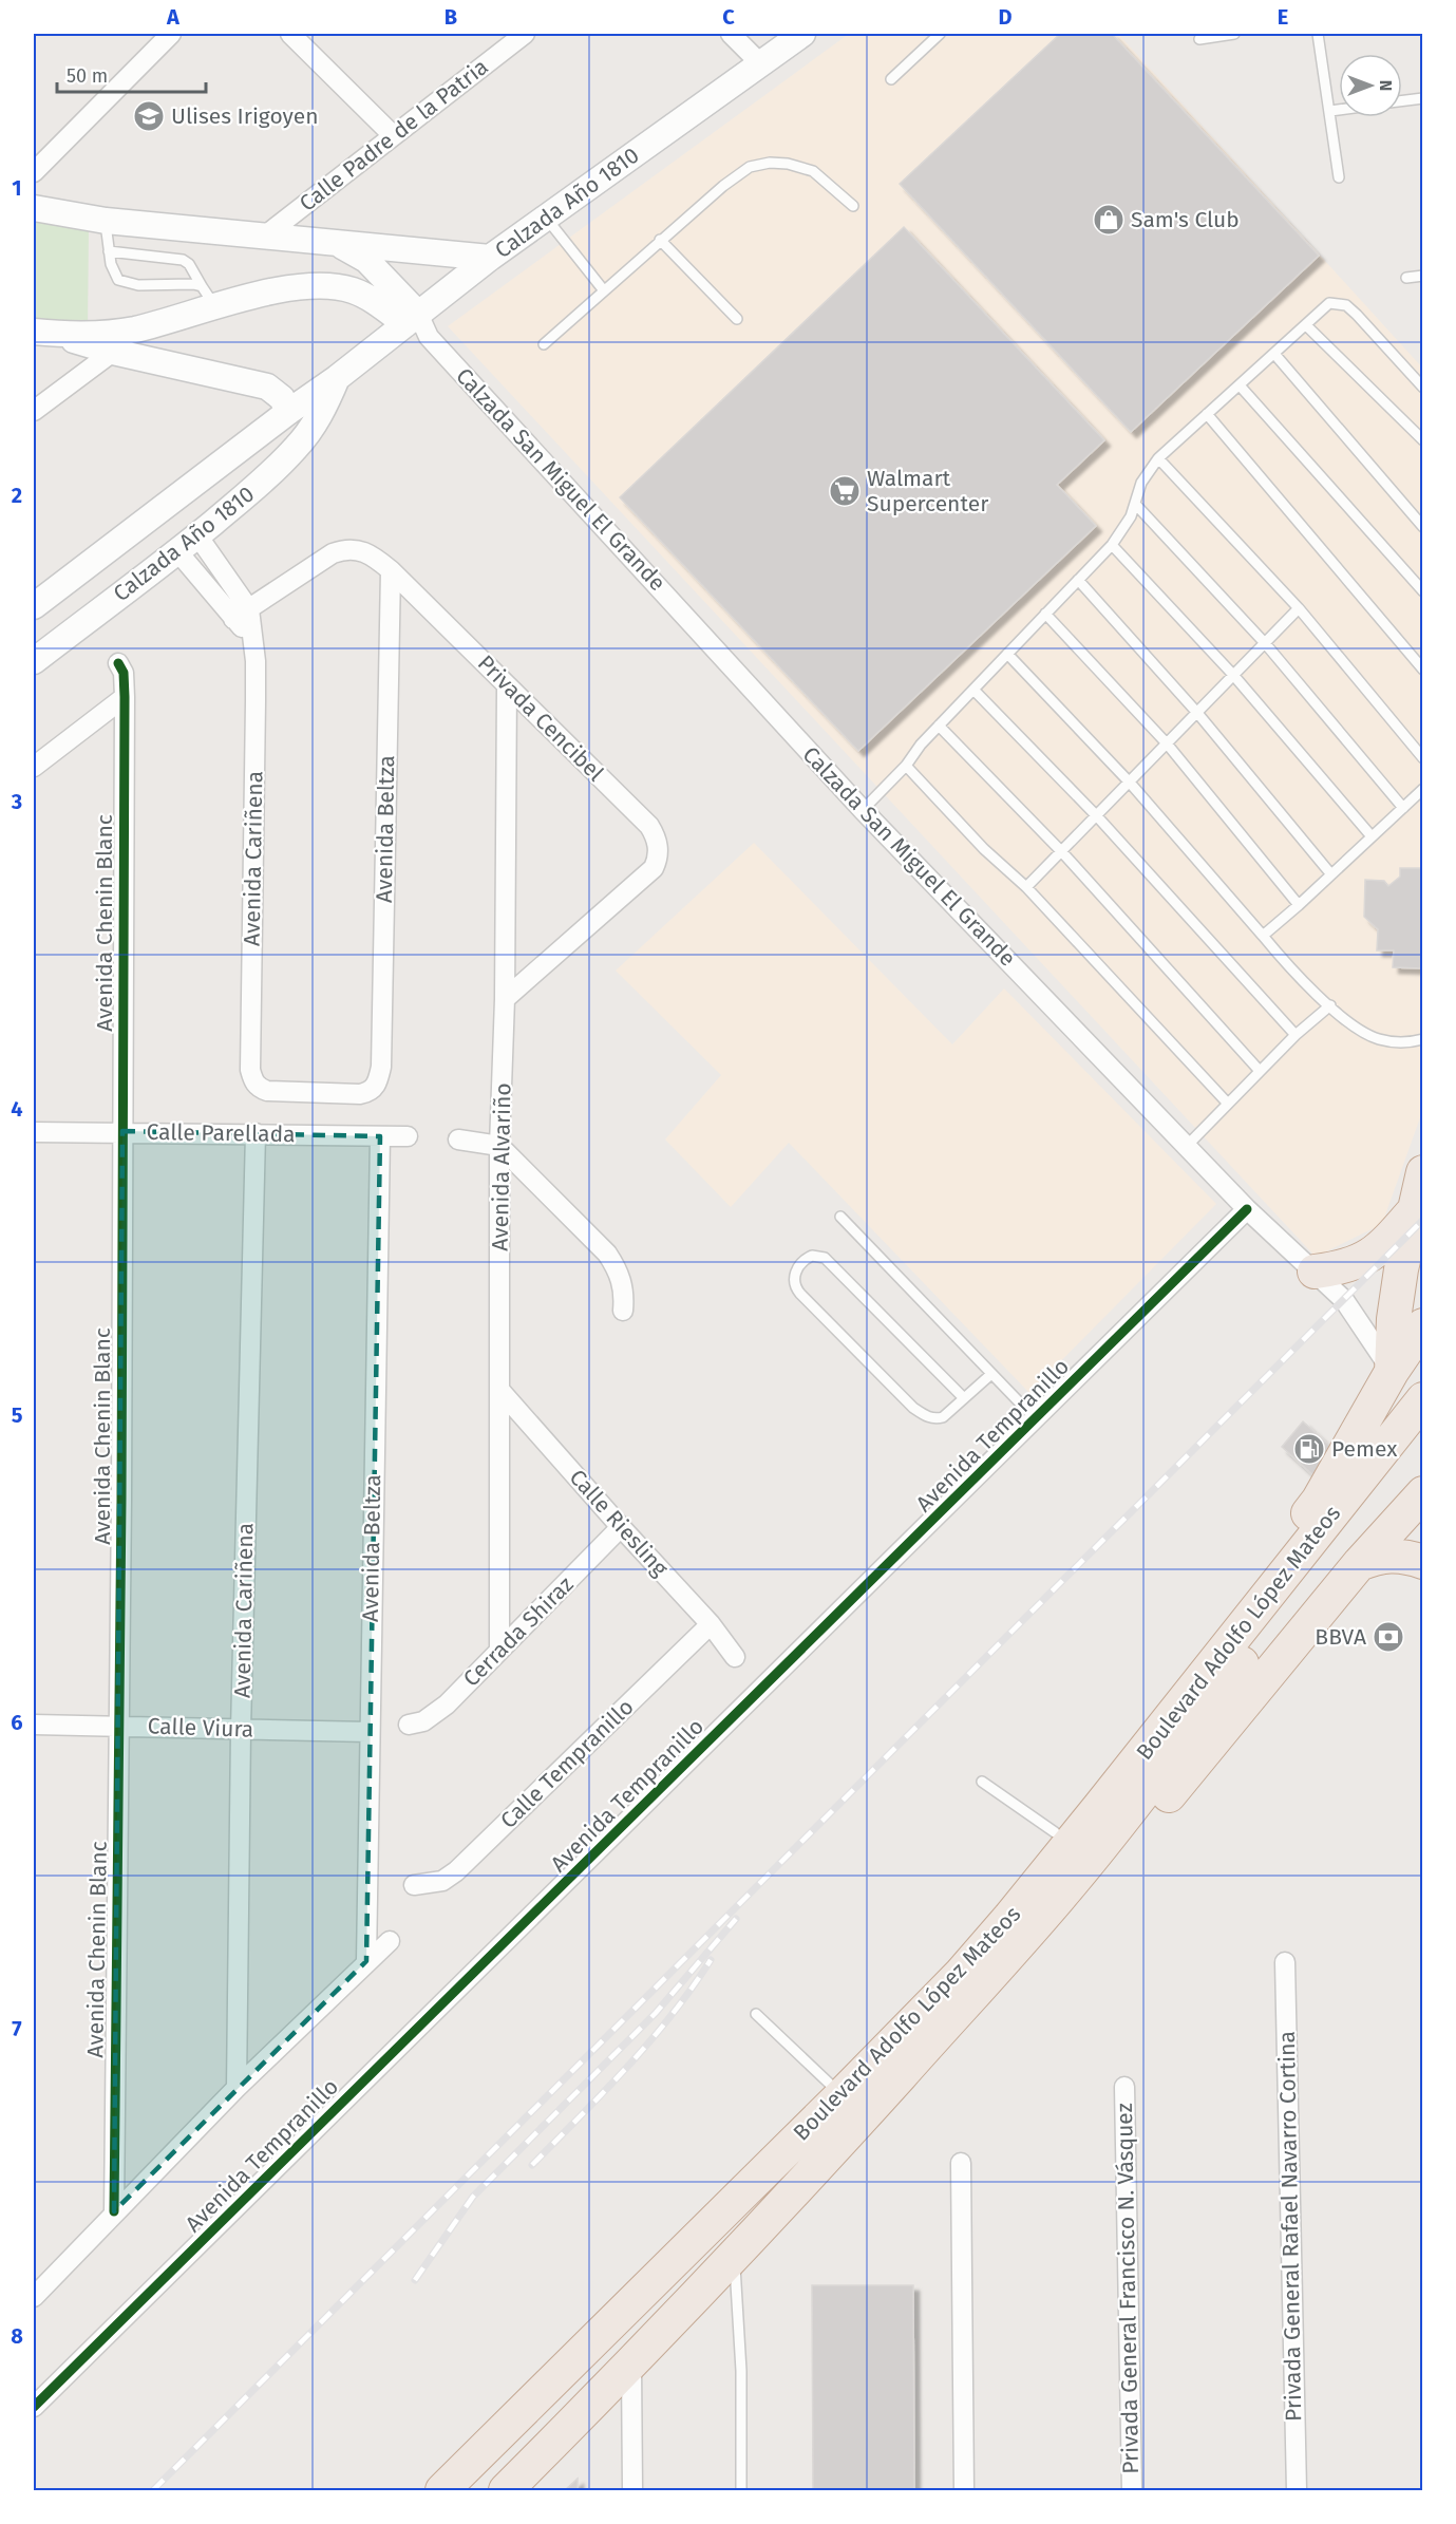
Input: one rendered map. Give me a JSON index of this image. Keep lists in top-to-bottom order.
{
  "streets": {
    "highway": ["Boulevard Adolfo López Mateos"],
    "street": [
      "Calle Padre de la Patria",
      "Calzada Año 1810",
      "Calzada San Miguel El Grande",
      "Privada Cencibel",
      "Avenida Beltza",
      "Avenida Cariñena",
      "Avenida Chenin Blanc",
      "Calle Parellada",
      "Avenida Alvariño",
      "Avenida Tempranillo",
      "Calle Riesling",
      "Cerrada Shiraz",
      "Calle Viura",
      "Calle Tempranillo",
      "Privada General Rafael Navarro Cortina",
      "Privada General Francisco N. Vásquez"
    ]
  },
  "crossings": [
    ["Calle Padre de la Patria", "Calzada San Miguel El Grande"],
    ["Calzada Año 1810", "Calzada San Miguel El Grande"],
    ["Calzada Año 1810", "Avenida Cariñena"],
    ["Calzada San Miguel El Grande", "Avenida Tempranillo"],
    ["Privada Cencibel", "Avenida Beltza"],
    ["Privada Cencibel", "Avenida Cariñena"],
    ["Privada Cencibel", "Avenida Alvariño"],
    ["Avenida Beltza", "Avenida Cariñena"],
    ["Avenida Beltza", "Calle Parellada"],
    ["Avenida Beltza", "Calle Viura"],
    ["Avenida Cariñena", "Calle Parellada"],
    ["Avenida Cariñena", "Calle Viura"],
    ["Avenida Chenin Blanc", "Calle Parellada"],
    ["Avenida Chenin Blanc", "Calle Viura"],
    ["Avenida Alvariño", "Calle Riesling"],
    ["Avenida Alvariño", "Cerrada Shiraz"],
    ["Calle Riesling", "Cerrada Shiraz"],
    ["Calle Riesling", "Calle Tempranillo"]
  ],
  "places": {
    "school or university": ["Ulises Irigoyen"],
    "shop": ["Sam's Club"],
    "supermarket": ["Walmart Supercenter"],
    "fuel station": ["Pemex"],
    "bank": ["BBVA"]
  },
  "scale_bar": "50 m",
  "north": "right",
  "grid": {
    "columns": [
      "A",
      "B",
      "C",
      "D",
      "E"
    ],
    "rows": [
      "1",
      "2",
      "3",
      "4",
      "5",
      "6",
      "7",
      "8"
    ]
  }
}
